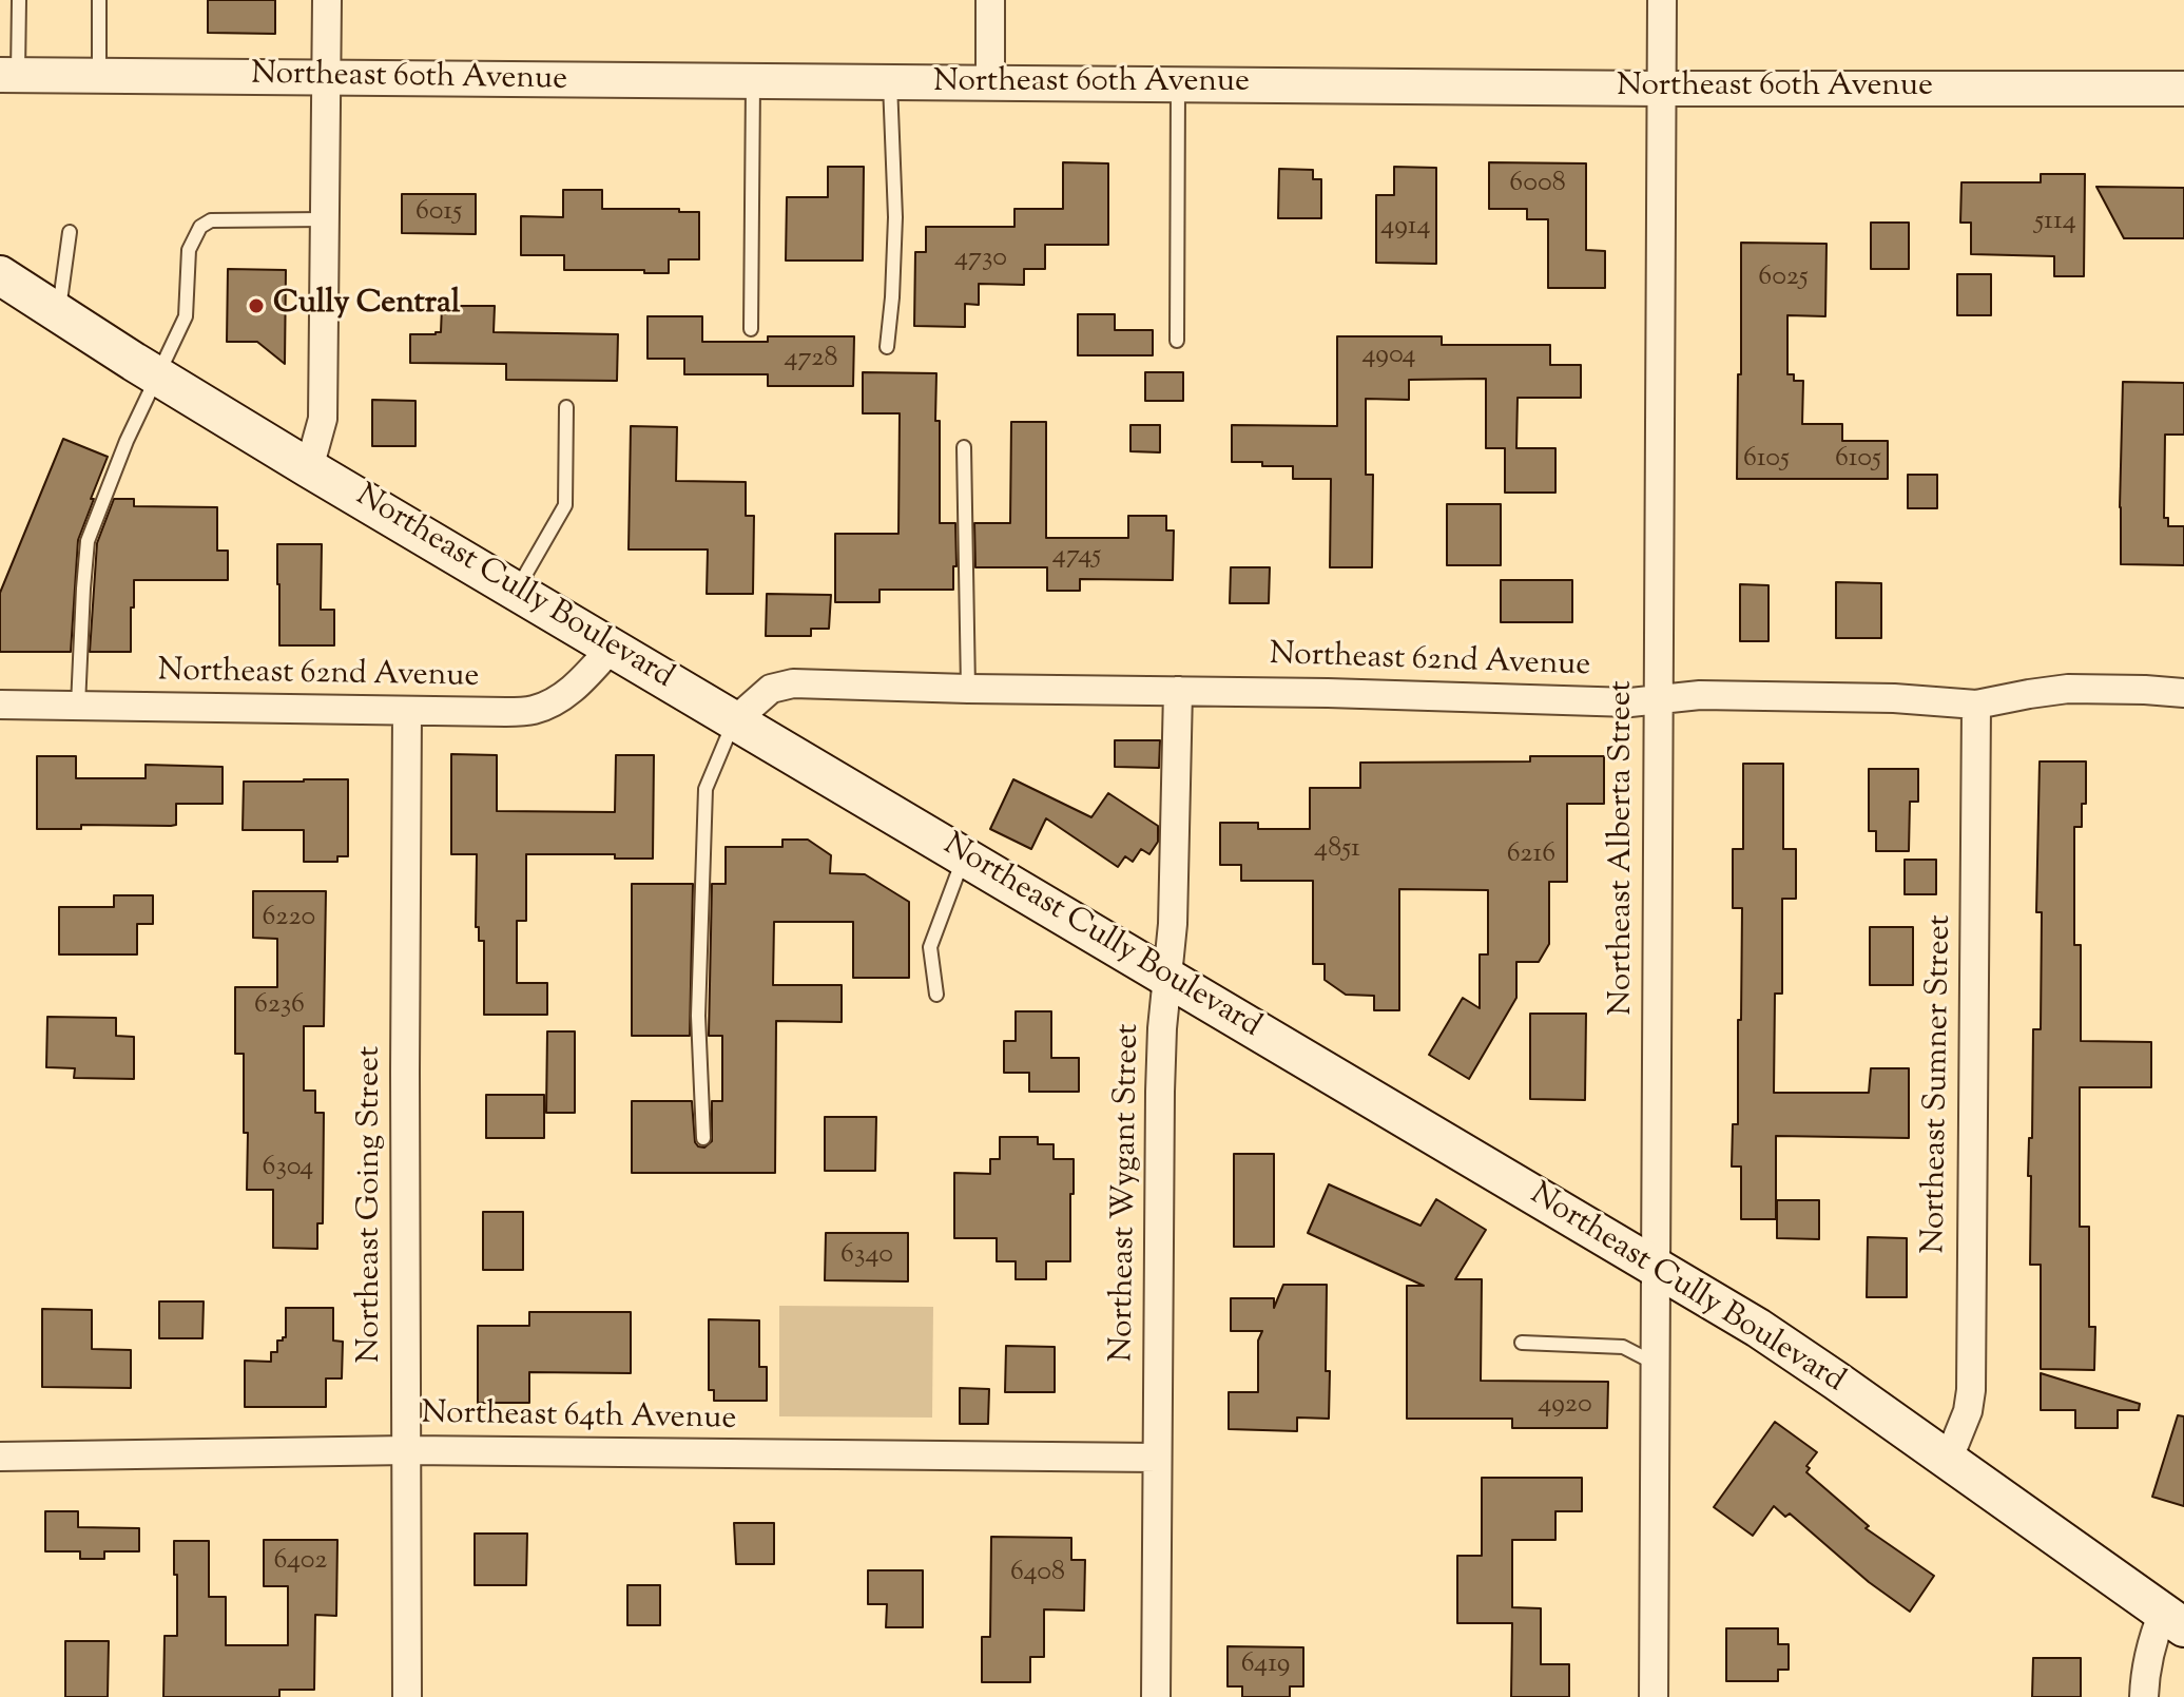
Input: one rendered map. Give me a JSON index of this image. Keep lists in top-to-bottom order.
{
  "streets": {
    "main road": ["Northeast Cully Boulevard"],
    "street": [
      "Northeast 60th Avenue",
      "Northeast 62nd Avenue",
      "Northeast Alberta Street",
      "Northeast Sumner Street",
      "Northeast Wygant Street",
      "Northeast Going Street",
      "Northeast 64th Avenue"
    ]
  },
  "crossings": [
    ["Northeast 60th Avenue", "Northeast Alberta Street"],
    ["Northeast Cully Boulevard", "Northeast 62nd Avenue"],
    ["Northeast Cully Boulevard", "Northeast Alberta Street"],
    ["Northeast Cully Boulevard", "Northeast Sumner Street"],
    ["Northeast Cully Boulevard", "Northeast Wygant Street"],
    ["Northeast 62nd Avenue", "Northeast Alberta Street"],
    ["Northeast 62nd Avenue", "Northeast Sumner Street"],
    ["Northeast 62nd Avenue", "Northeast Wygant Street"],
    ["Northeast 62nd Avenue", "Northeast Going Street"],
    ["Northeast Wygant Street", "Northeast 64th Avenue"],
    ["Northeast Going Street", "Northeast 64th Avenue"]
  ],
  "places": ["Cully Central"],
  "house_numbers": [
    "6008",
    "6015",
    "5114",
    "4914",
    "4730",
    "6025",
    "4904",
    "4728",
    "6105",
    "6105",
    "4745",
    "4851",
    "6216",
    "6220",
    "6236",
    "6304",
    "6340",
    "4920",
    "6402",
    "6408",
    "6419"
  ]
}
